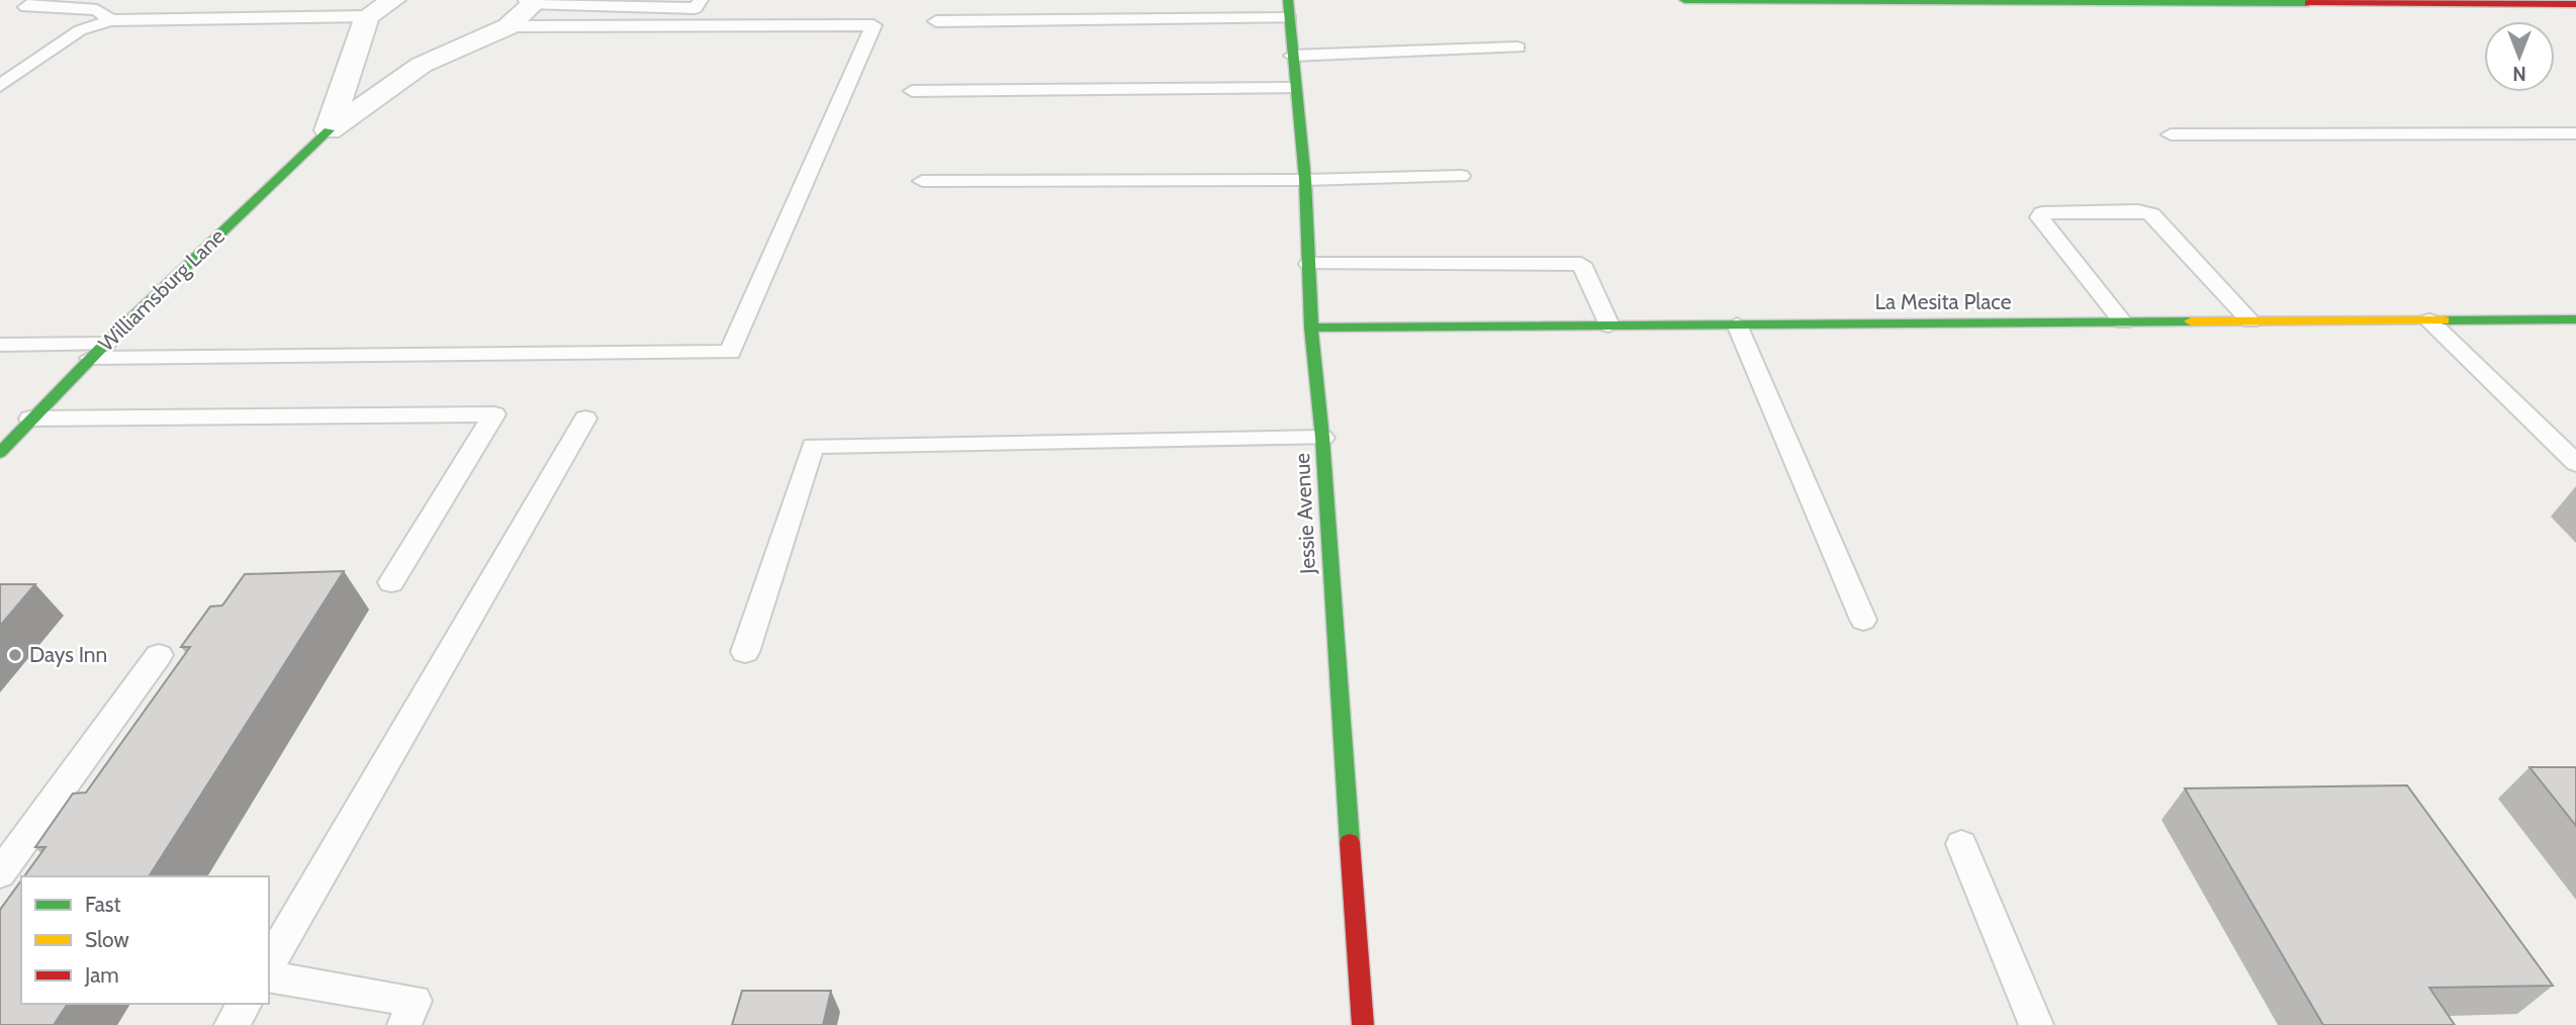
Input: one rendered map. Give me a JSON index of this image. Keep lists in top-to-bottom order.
{
  "streets": {
    "street": ["Williamsburg Lane", "La Mesita Place", "Jessie Avenue"]
  },
  "crossings": [
    ["La Mesita Place", "Jessie Avenue"]
  ],
  "places": ["Days Inn"],
  "legend": ["Fast", "Slow", "Jam"],
  "north": "bottom"
}
